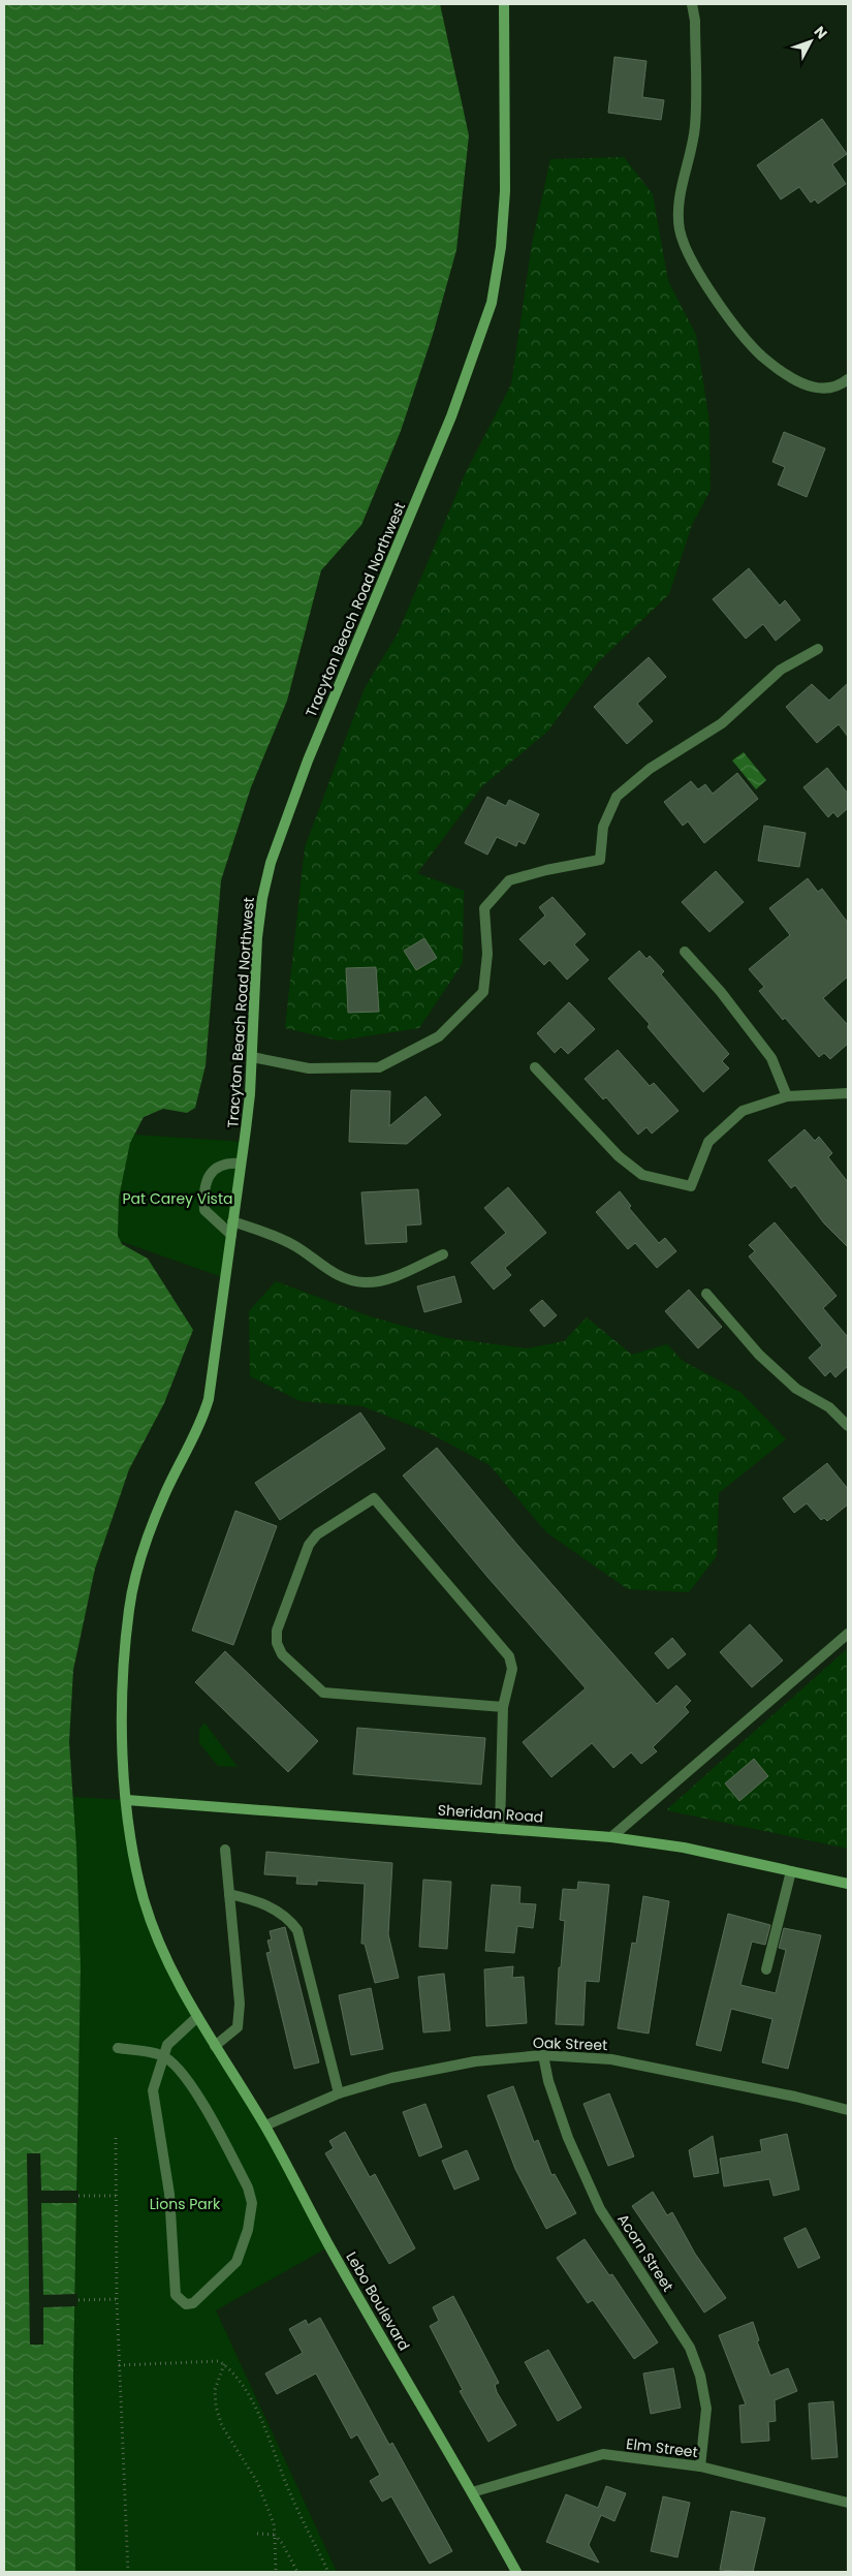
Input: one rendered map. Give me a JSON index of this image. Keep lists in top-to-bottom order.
{
  "streets": {
    "main road": ["Tracyton Beach Road Northwest", "Sheridan Road", "Lebo Boulevard"],
    "street": ["Oak Street", "Acorn Street", "Elm Street"]
  },
  "crossings": [
    ["Tracyton Beach Road Northwest", "Sheridan Road"],
    ["Tracyton Beach Road Northwest", "Lebo Boulevard"],
    ["Sheridan Road", "Lebo Boulevard"],
    ["Oak Street", "Acorn Street"],
    ["Oak Street", "Lebo Boulevard"],
    ["Acorn Street", "Elm Street"],
    ["Lebo Boulevard", "Elm Street"]
  ],
  "parks": ["Pat Carey Vista", "Lions Park"],
  "north": "top right"
}
